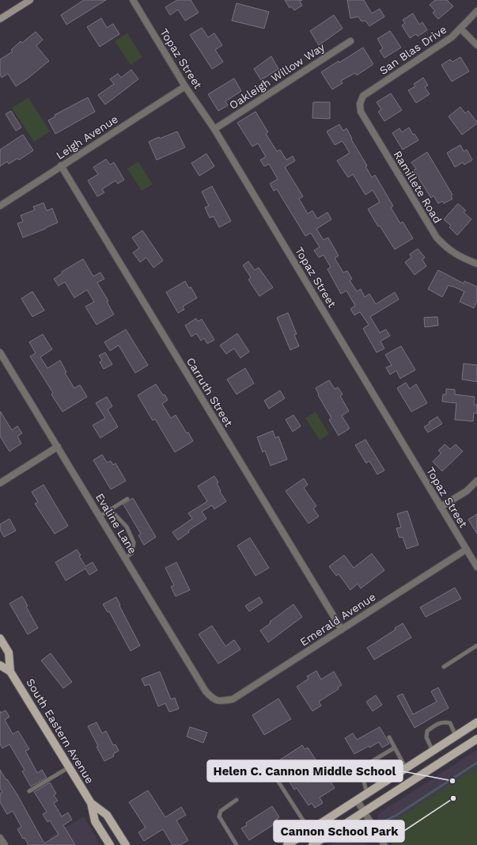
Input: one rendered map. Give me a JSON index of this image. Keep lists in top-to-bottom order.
{
  "streets": {
    "main road": ["South Eastern Avenue"],
    "street": [
      "San Blas Drive",
      "Topaz Street",
      "Oakleigh Willow Way",
      "Leigh Avenue",
      "Ramillete Road",
      "Carruth Street",
      "Evaline Lane",
      "Emerald Avenue"
    ]
  },
  "crossings": [
    ["San Blas Drive", "Ramillete Road"],
    ["Topaz Street", "Oakleigh Willow Way"],
    ["Topaz Street", "Leigh Avenue"],
    ["Topaz Street", "Emerald Avenue"],
    ["Leigh Avenue", "Carruth Street"],
    ["Carruth Street", "Emerald Avenue"],
    ["Evaline Lane", "Emerald Avenue"]
  ],
  "places": ["Helen C. Cannon Middle School", "Cannon School Park"]
}
